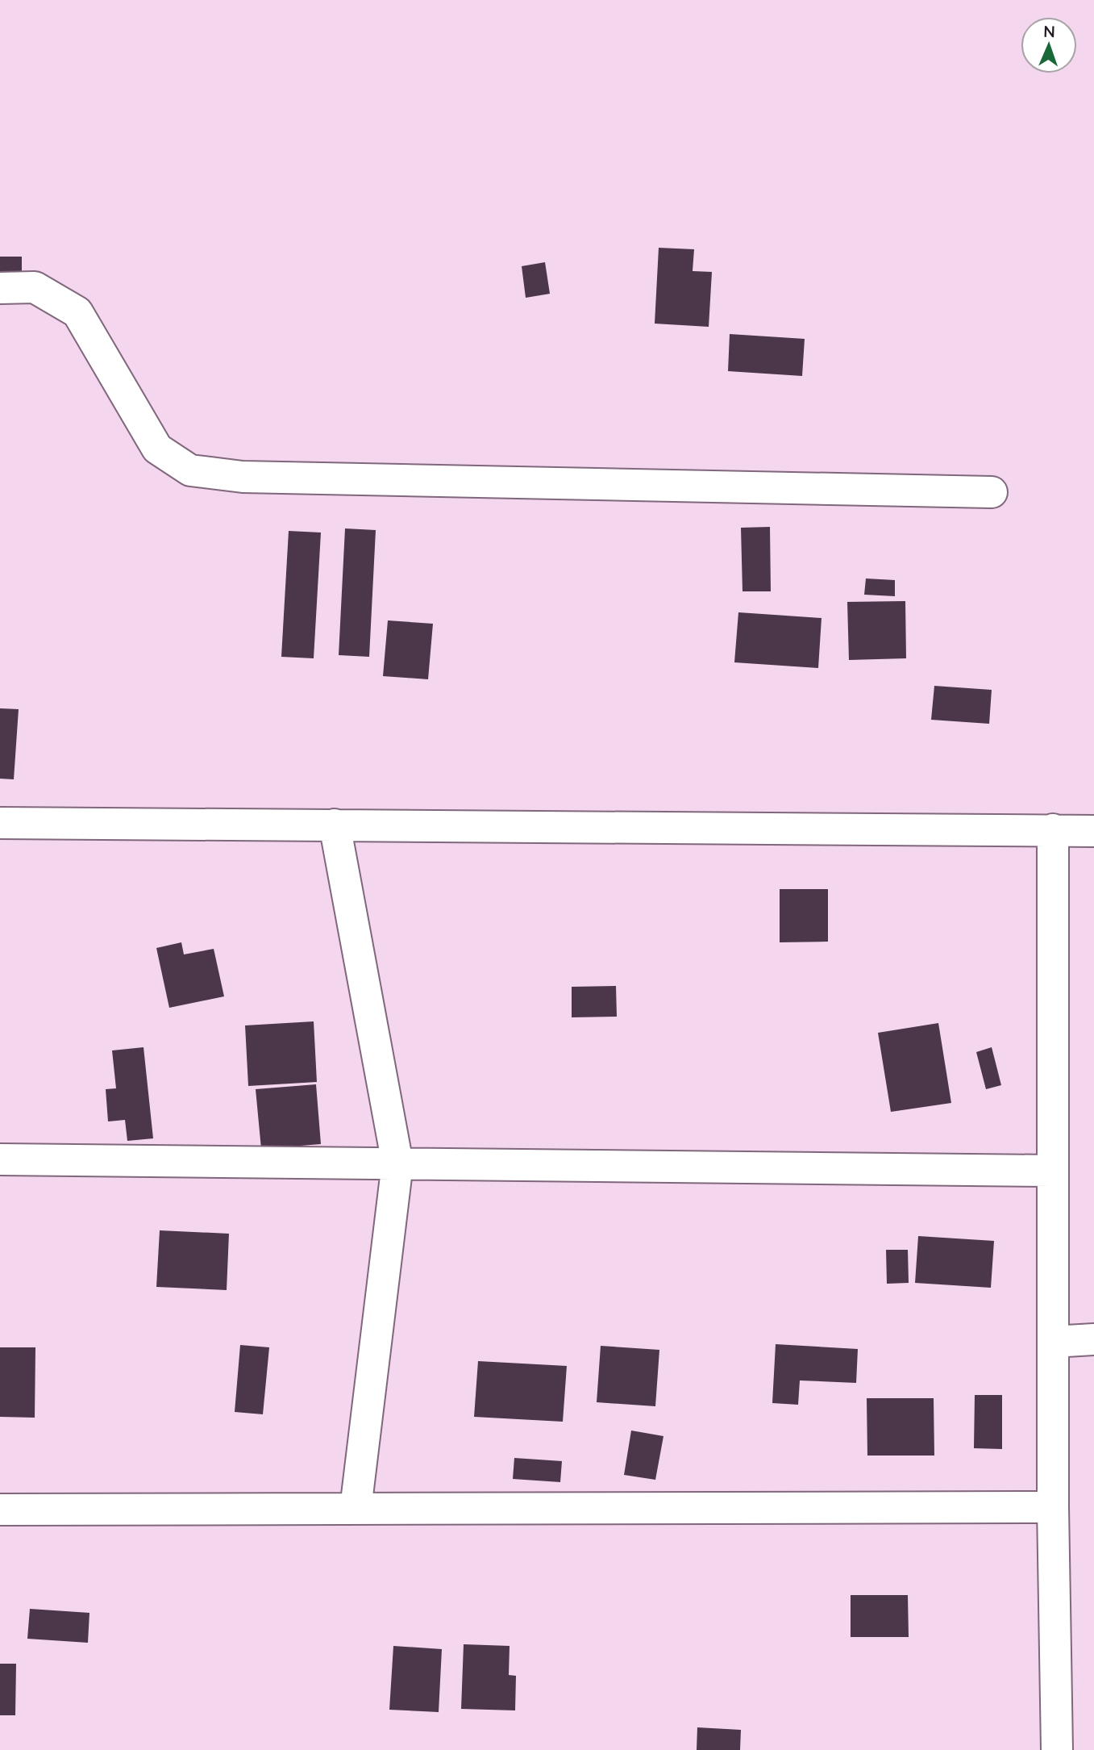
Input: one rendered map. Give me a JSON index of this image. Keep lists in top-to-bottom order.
{
  "north": "top"
}
